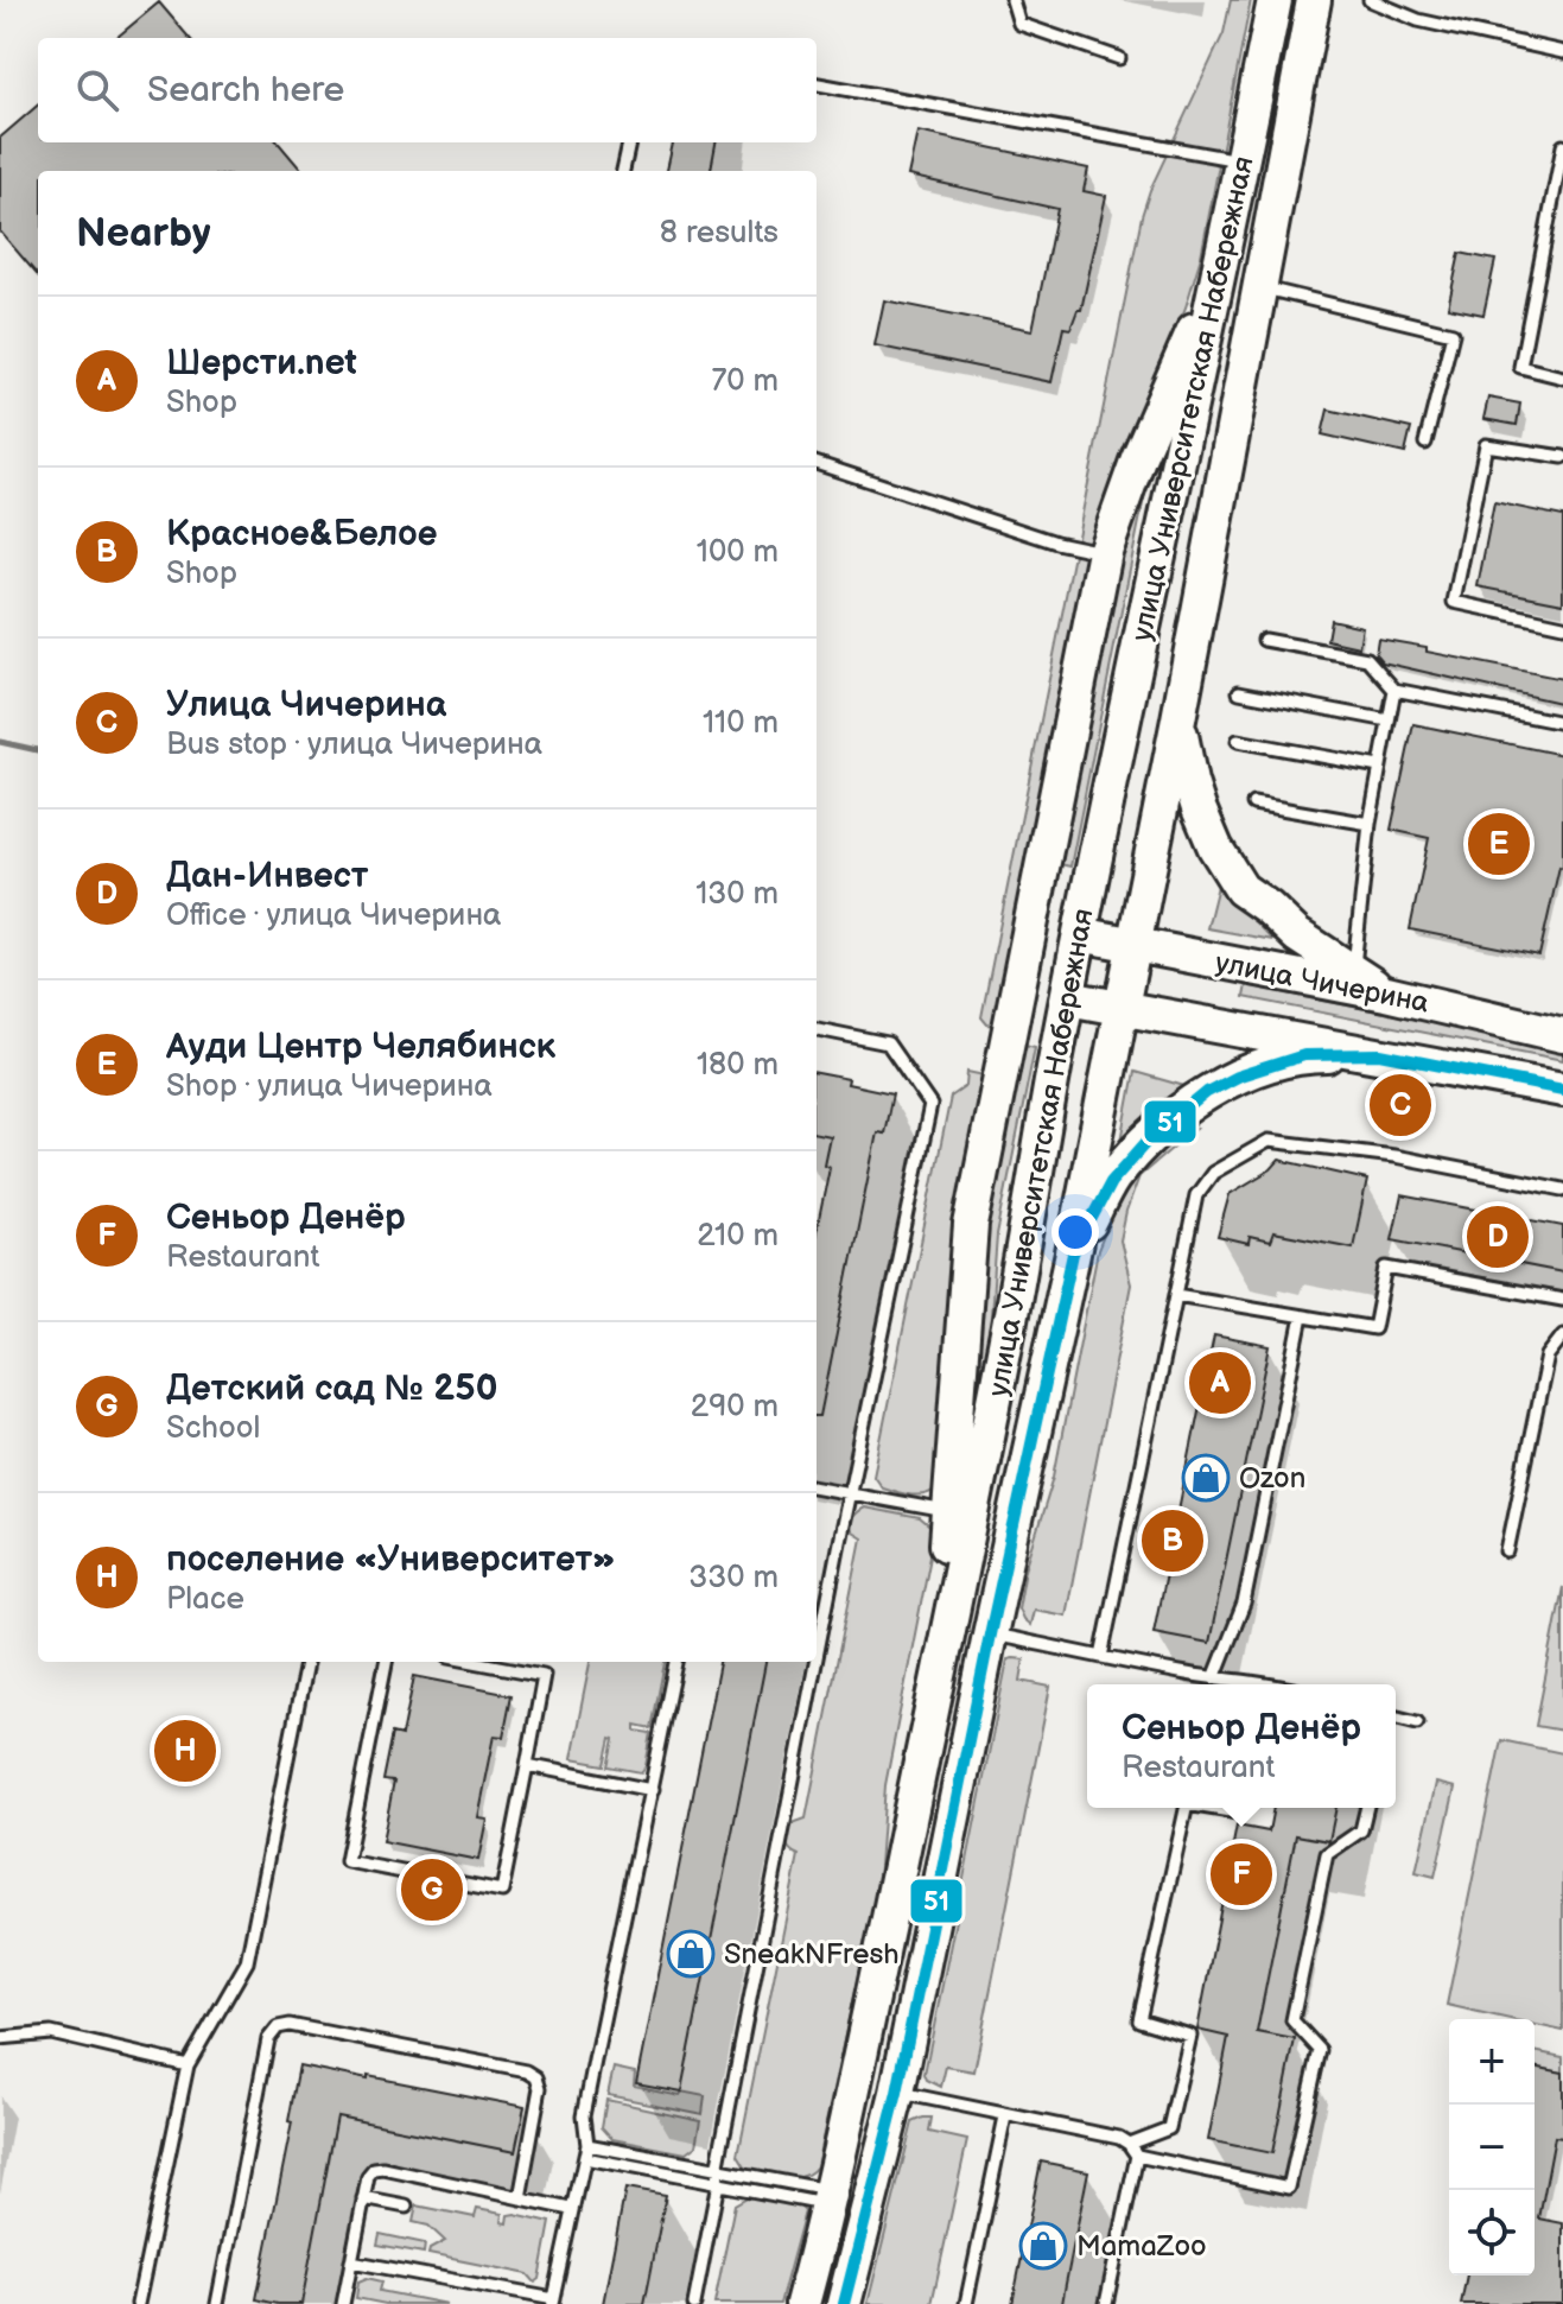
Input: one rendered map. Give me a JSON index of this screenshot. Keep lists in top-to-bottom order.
{
  "streets": {
    "main road": ["улица Университетская Набережная", "улица Чичерина"]
  },
  "crossings": [
    ["улица Университетская Набережная", "улица Чичерина"]
  ],
  "places": {
    "shop": ["Ozon", "SneakNFresh", "MamaZoo"]
  },
  "lines": ["transit line 51"],
  "page": {
    "search": "Search here",
    "heading": ["Nearby", "8 results"],
    "list": [
      {
        "mark": "A",
        "name": "Шерсти.net",
        "note": "Shop",
        "value": "70 m"
      },
      {
        "mark": "B",
        "name": "Красное&Белое",
        "note": "Shop",
        "value": "100 m"
      },
      {
        "mark": "C",
        "name": "Улица Чичерина",
        "note": "Bus stop · улица Чичерина",
        "value": "110 m"
      },
      {
        "mark": "D",
        "name": "Дан-Инвест",
        "note": "Office · улица Чичерина",
        "value": "130 m"
      },
      {
        "mark": "E",
        "name": "Ауди Центр Челябинск",
        "note": "Shop · улица Чичерина",
        "value": "180 m"
      },
      {
        "mark": "F",
        "name": "Сеньор Денёр",
        "note": "Restaurant",
        "value": "210 m"
      },
      {
        "mark": "G",
        "name": "Детский сад № 250",
        "note": "School",
        "value": "290 m"
      },
      {
        "mark": "H",
        "name": "поселение «Университет»",
        "note": "Place",
        "value": "330 m"
      }
    ],
    "pins": [
      "E",
      "C",
      "D",
      "A",
      "B",
      "H",
      "F",
      "G"
    ],
    "popup": ["Сеньор Денёр", "Restaurant"],
    "map_buttons": ["+", "−"]
  }
}
